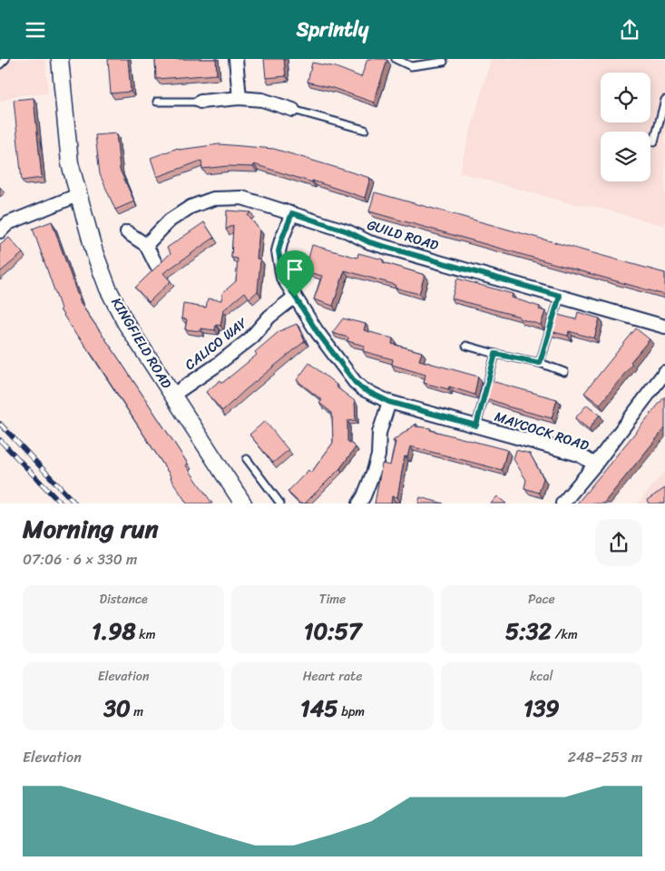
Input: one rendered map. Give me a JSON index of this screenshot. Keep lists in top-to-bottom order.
{
  "streets": {
    "street": [
      "GUILD ROAD",
      "KINGFIELD ROAD",
      "CALICO WAY",
      "MAYCOCK ROAD"
    ]
  },
  "crossings": [
    ["GUILD ROAD", "MAYCOCK ROAD"],
    ["KINGFIELD ROAD", "CALICO WAY"],
    ["CALICO WAY", "MAYCOCK ROAD"]
  ],
  "page": {
    "header": "Sprintly",
    "heading": ["Morning run", "07:06 · 6 × 330 m"],
    "stats": [
      ["Distance", "1.98 km"],
      ["Time", "10:57"],
      ["Pace", "5:32 /km"],
      ["Elevation", "30 m"],
      ["Heart rate", "145 bpm"],
      ["kcal", "139"]
    ],
    "chart": ["Elevation", "248–253 m"]
  }
}
